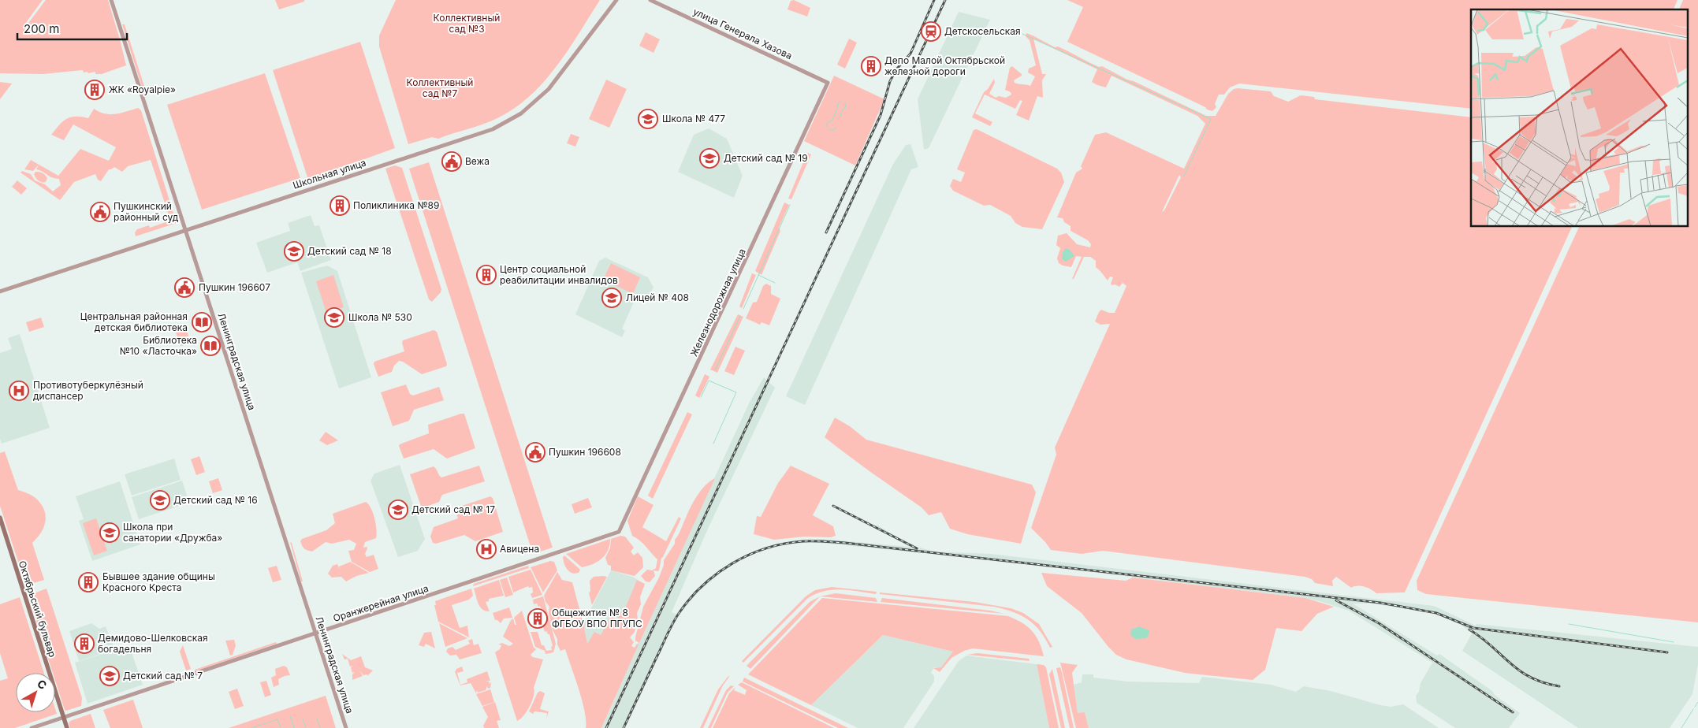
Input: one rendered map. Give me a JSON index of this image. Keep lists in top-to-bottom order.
{
  "streets": {
    "main road": ["Октябрьский бульвар"],
    "street": [
      "улица Генерала Хазова",
      "Школьная улица",
      "Железнодорожная улица",
      "Ленинградская улица",
      "Оранжерейная улица"
    ]
  },
  "crossings": [
    ["улица Генерала Хазова", "Железнодорожная улица"],
    ["Школьная улица", "Ленинградская улица"],
    ["Железнодорожная улица", "Оранжерейная улица"],
    ["Ленинградская улица", "Оранжерейная улица"],
    ["Оранжерейная улица", "Октябрьский бульвар"]
  ],
  "parks": ["Коллективный сад №3", "Коллективный сад №7"],
  "places": {
    "station": ["Детскосельская"],
    "building": [
      "Депо Малой Октябрьской железной дороги",
      "ЖК «Royalpie»",
      "Поликлиника №89",
      "Центр социальной реабилитации инвалидов",
      "Бывшее здание общины Красного Креста",
      "Общежитие № 8 ФГБОУ ВПО ПГУПС",
      "Демидово-Шелковская богадельня"
    ],
    "school or university": [
      "Школа № 477",
      "Детский сад № 19",
      "Детский сад № 18",
      "Лицей № 408",
      "Школа № 530",
      "Детский сад № 16",
      "Детский сад № 17",
      "Школа при санатории «Дружба»",
      "Детский сад № 7"
    ],
    "public building": [
      "Вежа",
      "Пушкинский районный суд",
      "Пушкин 196607",
      "Пушкин 196608"
    ],
    "library": ["Центральная районная детская библиотека", "Библиотека №10 «Ласточка»"],
    "hospital": ["Противотуберкулёзный диспансер", "Авицена"]
  },
  "scale_bar": "200 m",
  "north": "top right"
}
